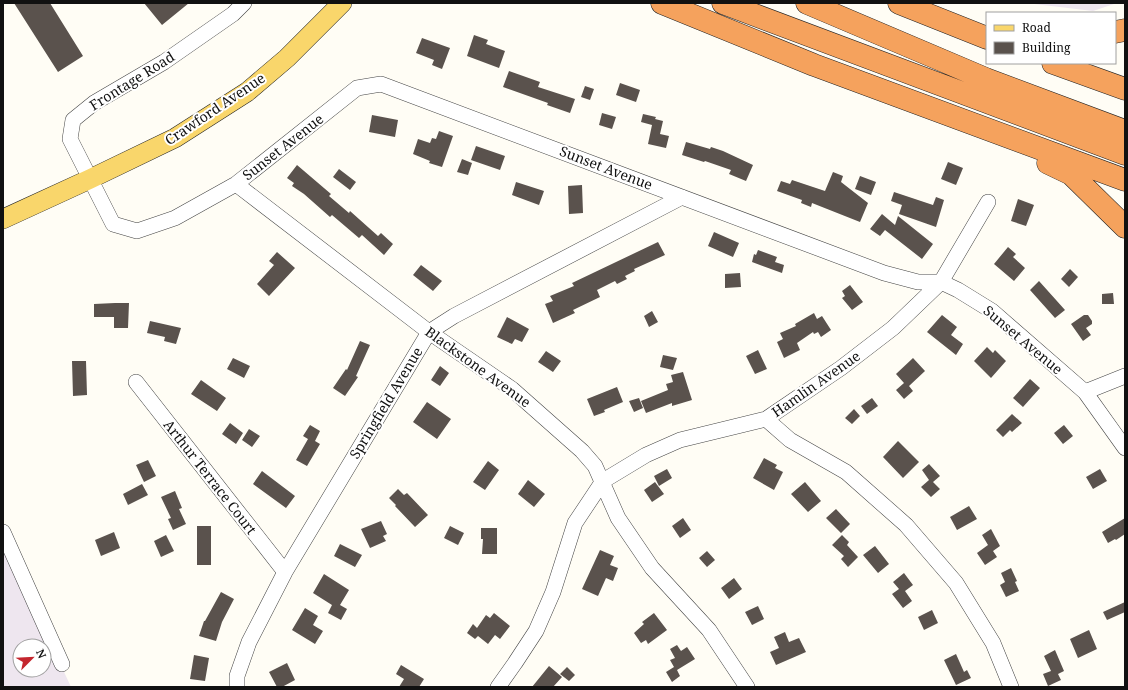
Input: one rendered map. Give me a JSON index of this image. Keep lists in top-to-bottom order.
{
  "streets": {
    "main road": ["Crawford Avenue"],
    "street": [
      "Frontage Road",
      "Sunset Avenue",
      "Blackstone Avenue",
      "Hamlin Avenue",
      "Springfield Avenue",
      "Arthur Terrace Court"
    ]
  },
  "crossings": [
    ["Frontage Road", "Crawford Avenue"],
    ["Frontage Road", "Sunset Avenue"],
    ["Crawford Avenue", "Sunset Avenue"],
    ["Sunset Avenue", "Blackstone Avenue"],
    ["Sunset Avenue", "Hamlin Avenue"],
    ["Sunset Avenue", "Springfield Avenue"],
    ["Blackstone Avenue", "Hamlin Avenue"],
    ["Blackstone Avenue", "Springfield Avenue"],
    ["Springfield Avenue", "Arthur Terrace Court"]
  ],
  "legend": ["Road", "Building"],
  "north": "top right"
}
